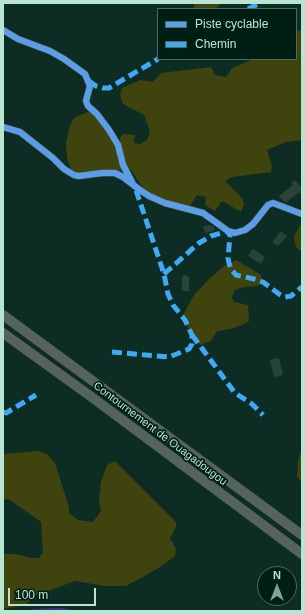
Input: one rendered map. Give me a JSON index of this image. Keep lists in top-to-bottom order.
{
  "streets": {
    "highway": ["Contournement de Ouagadougou"]
  },
  "legend": ["Piste cyclable", "Chemin"],
  "scale_bar": "100 m",
  "north": "top"
}
